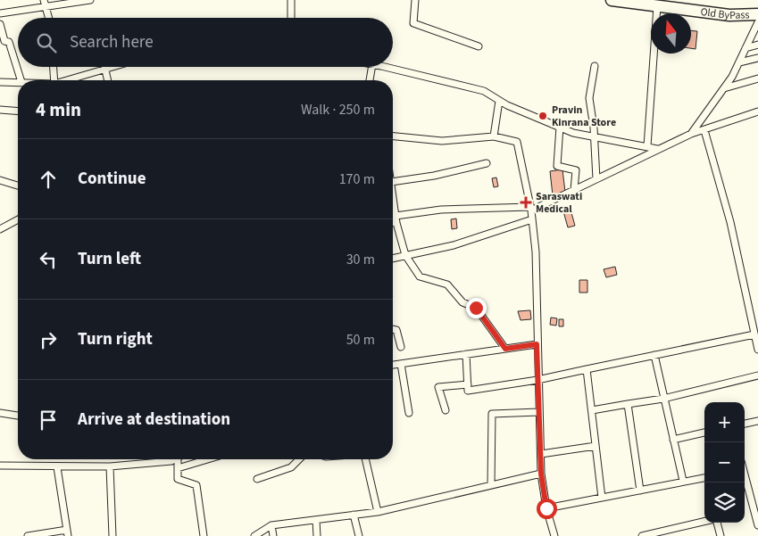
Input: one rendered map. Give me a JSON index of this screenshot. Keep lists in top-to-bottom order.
{
  "streets": {
    "highway": ["Old ByPass"]
  },
  "places": {
    "other": ["Pravin Kinrana Store"],
    "health": ["Saraswati Medical"]
  },
  "north": "top",
  "page": {
    "search": "Search here",
    "heading": ["4 min", "Walk · 250 m"],
    "list": [
      ["Continue", "170 m"],
      ["Turn left", "30 m"],
      ["Turn right", "50 m"],
      "Arrive at destination"
    ],
    "map_buttons": ["+", "−"]
  }
}
